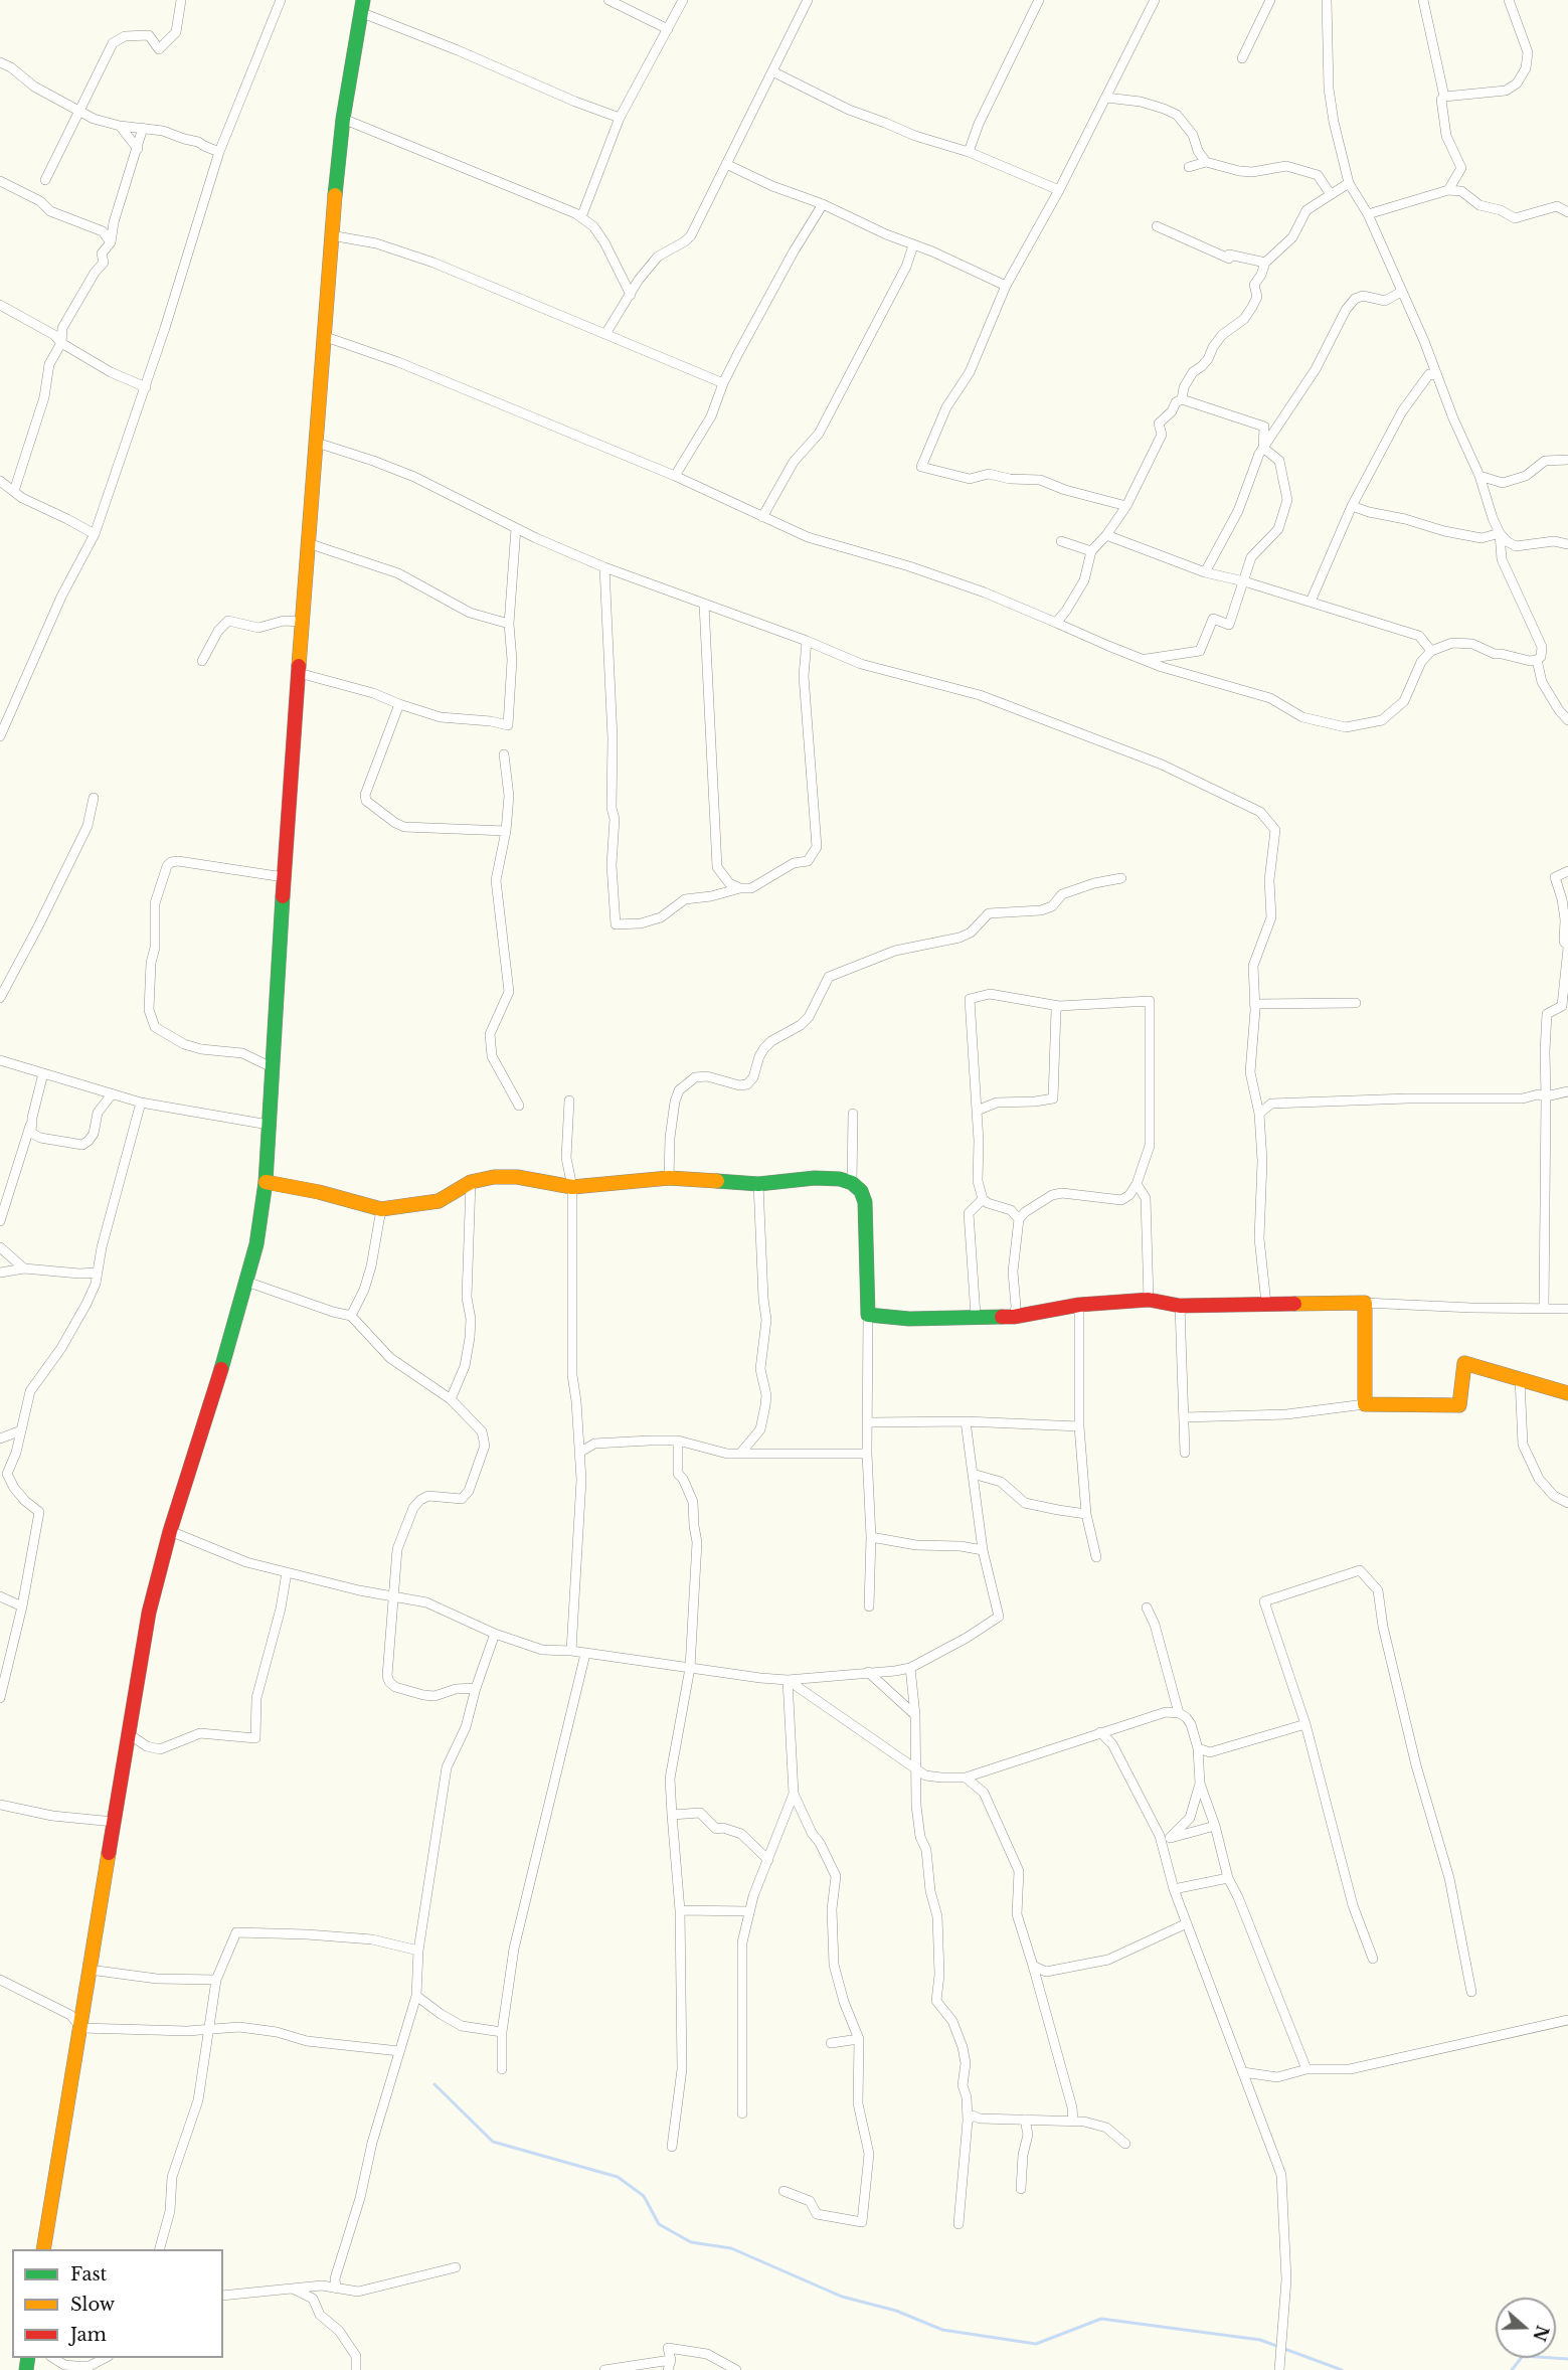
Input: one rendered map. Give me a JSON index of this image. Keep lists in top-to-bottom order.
{
  "legend": ["Fast", "Slow", "Jam"],
  "north": "right"
}
